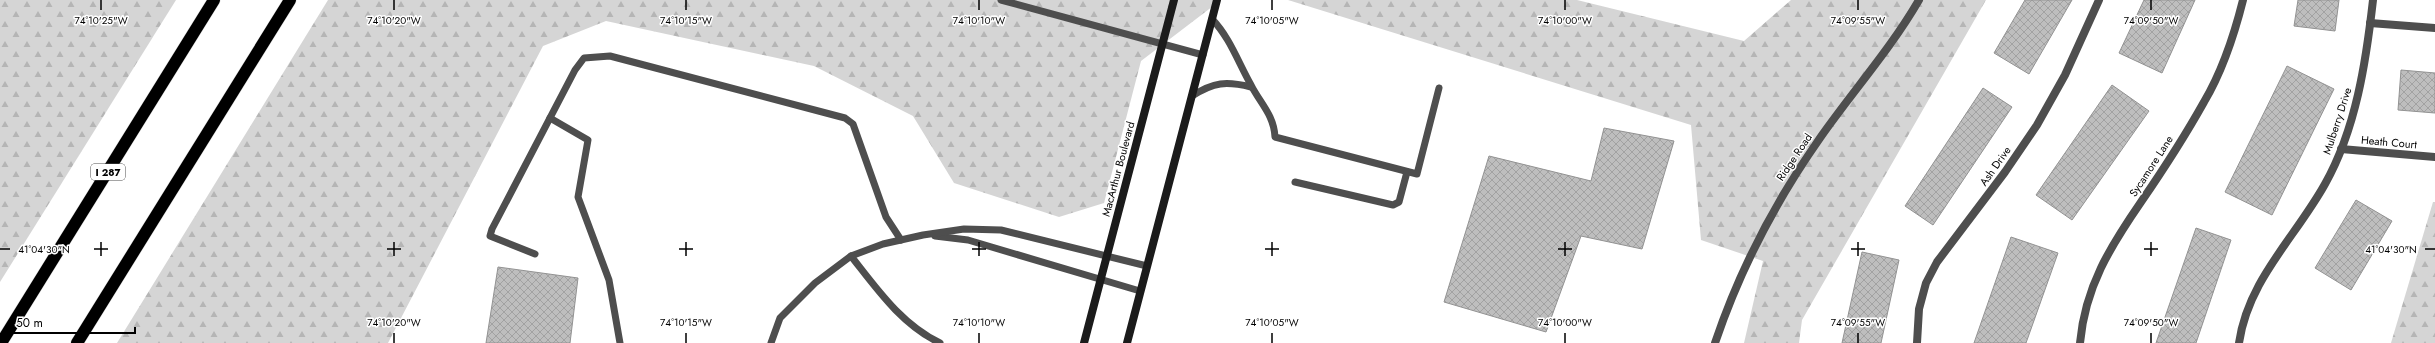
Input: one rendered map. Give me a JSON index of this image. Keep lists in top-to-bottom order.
{
  "streets": {
    "highway": ["I 287"],
    "main road": ["MacArthur Boulevard"],
    "street": [
      "Mulberry Drive",
      "Heath Court",
      "Ridge Road",
      "Ash Drive",
      "Sycamore Lane"
    ]
  },
  "crossings": [
    ["Mulberry Drive", "Heath Court"]
  ],
  "scale_bar": "50 m",
  "coordinates": [
    "74°10'25\"W",
    "74°10'20\"W",
    "74°10'15\"W",
    "74°10'10\"W",
    "74°10'05\"W",
    "74°10'00\"W",
    "74°09'55\"W",
    "74°09'50\"W",
    "41°04'30\"N"
  ]
}
